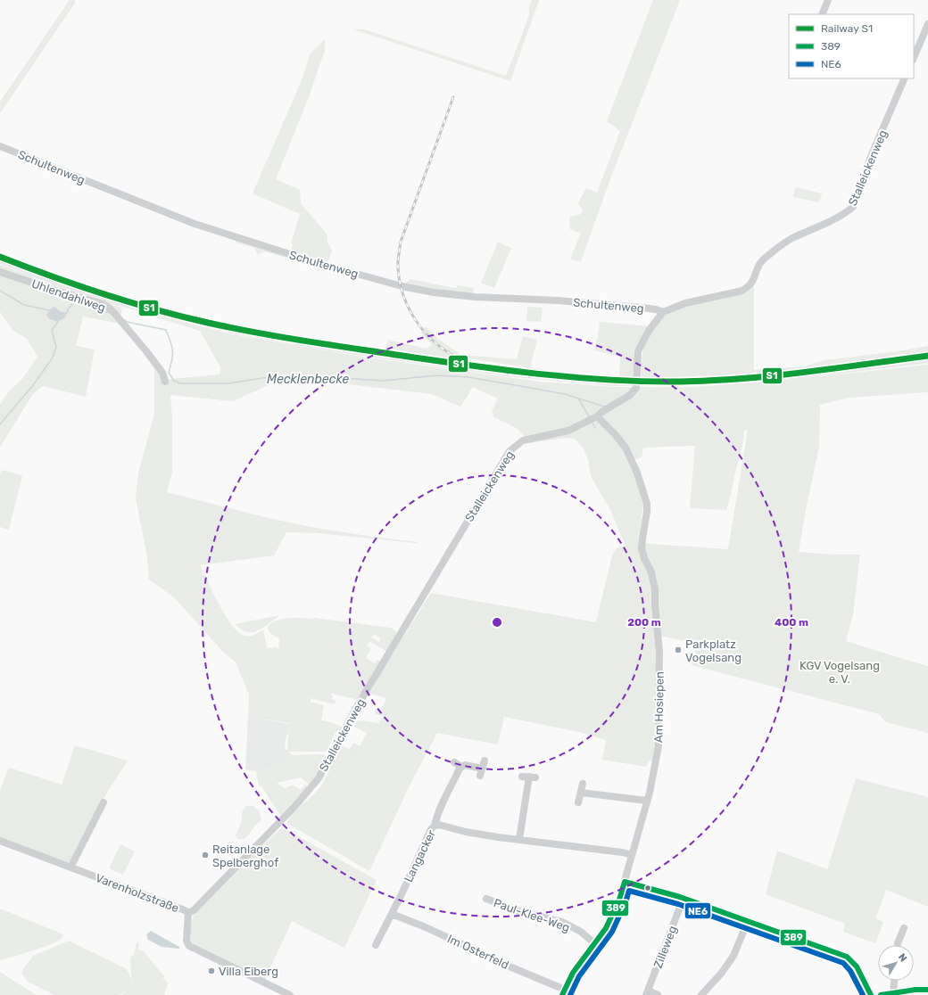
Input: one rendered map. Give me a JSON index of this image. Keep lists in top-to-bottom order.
{
  "streets": {
    "street": [
      "Schultenweg",
      "Stalleickenweg",
      "Uhlendahlweg",
      "Am Hosiepen",
      "Langacker",
      "Varenholzstraße",
      "Paul-Klee-Weg",
      "Zilleweg",
      "Im Osterfeld"
    ]
  },
  "crossings": [
    ["Schultenweg", "Stalleickenweg"],
    ["Stalleickenweg", "Am Hosiepen"],
    ["Stalleickenweg", "Varenholzstraße"],
    ["Am Hosiepen", "Langacker"],
    ["Am Hosiepen", "Paul-Klee-Weg"],
    ["Am Hosiepen", "Im Osterfeld"],
    ["Langacker", "Im Osterfeld"]
  ],
  "water": ["Mecklenbecke"],
  "parks": ["KGV Vogelsang e. V."],
  "places": ["Parkplatz Vogelsang", "Reitanlage Spelberghof", "Villa Eiberg"],
  "lines": ["rail line S1", "transit line 389", "transit line NE6"],
  "legend": ["Railway S1", "389", "NE6"],
  "north": "top right",
  "rings": ["200 m", "400 m"]
}
